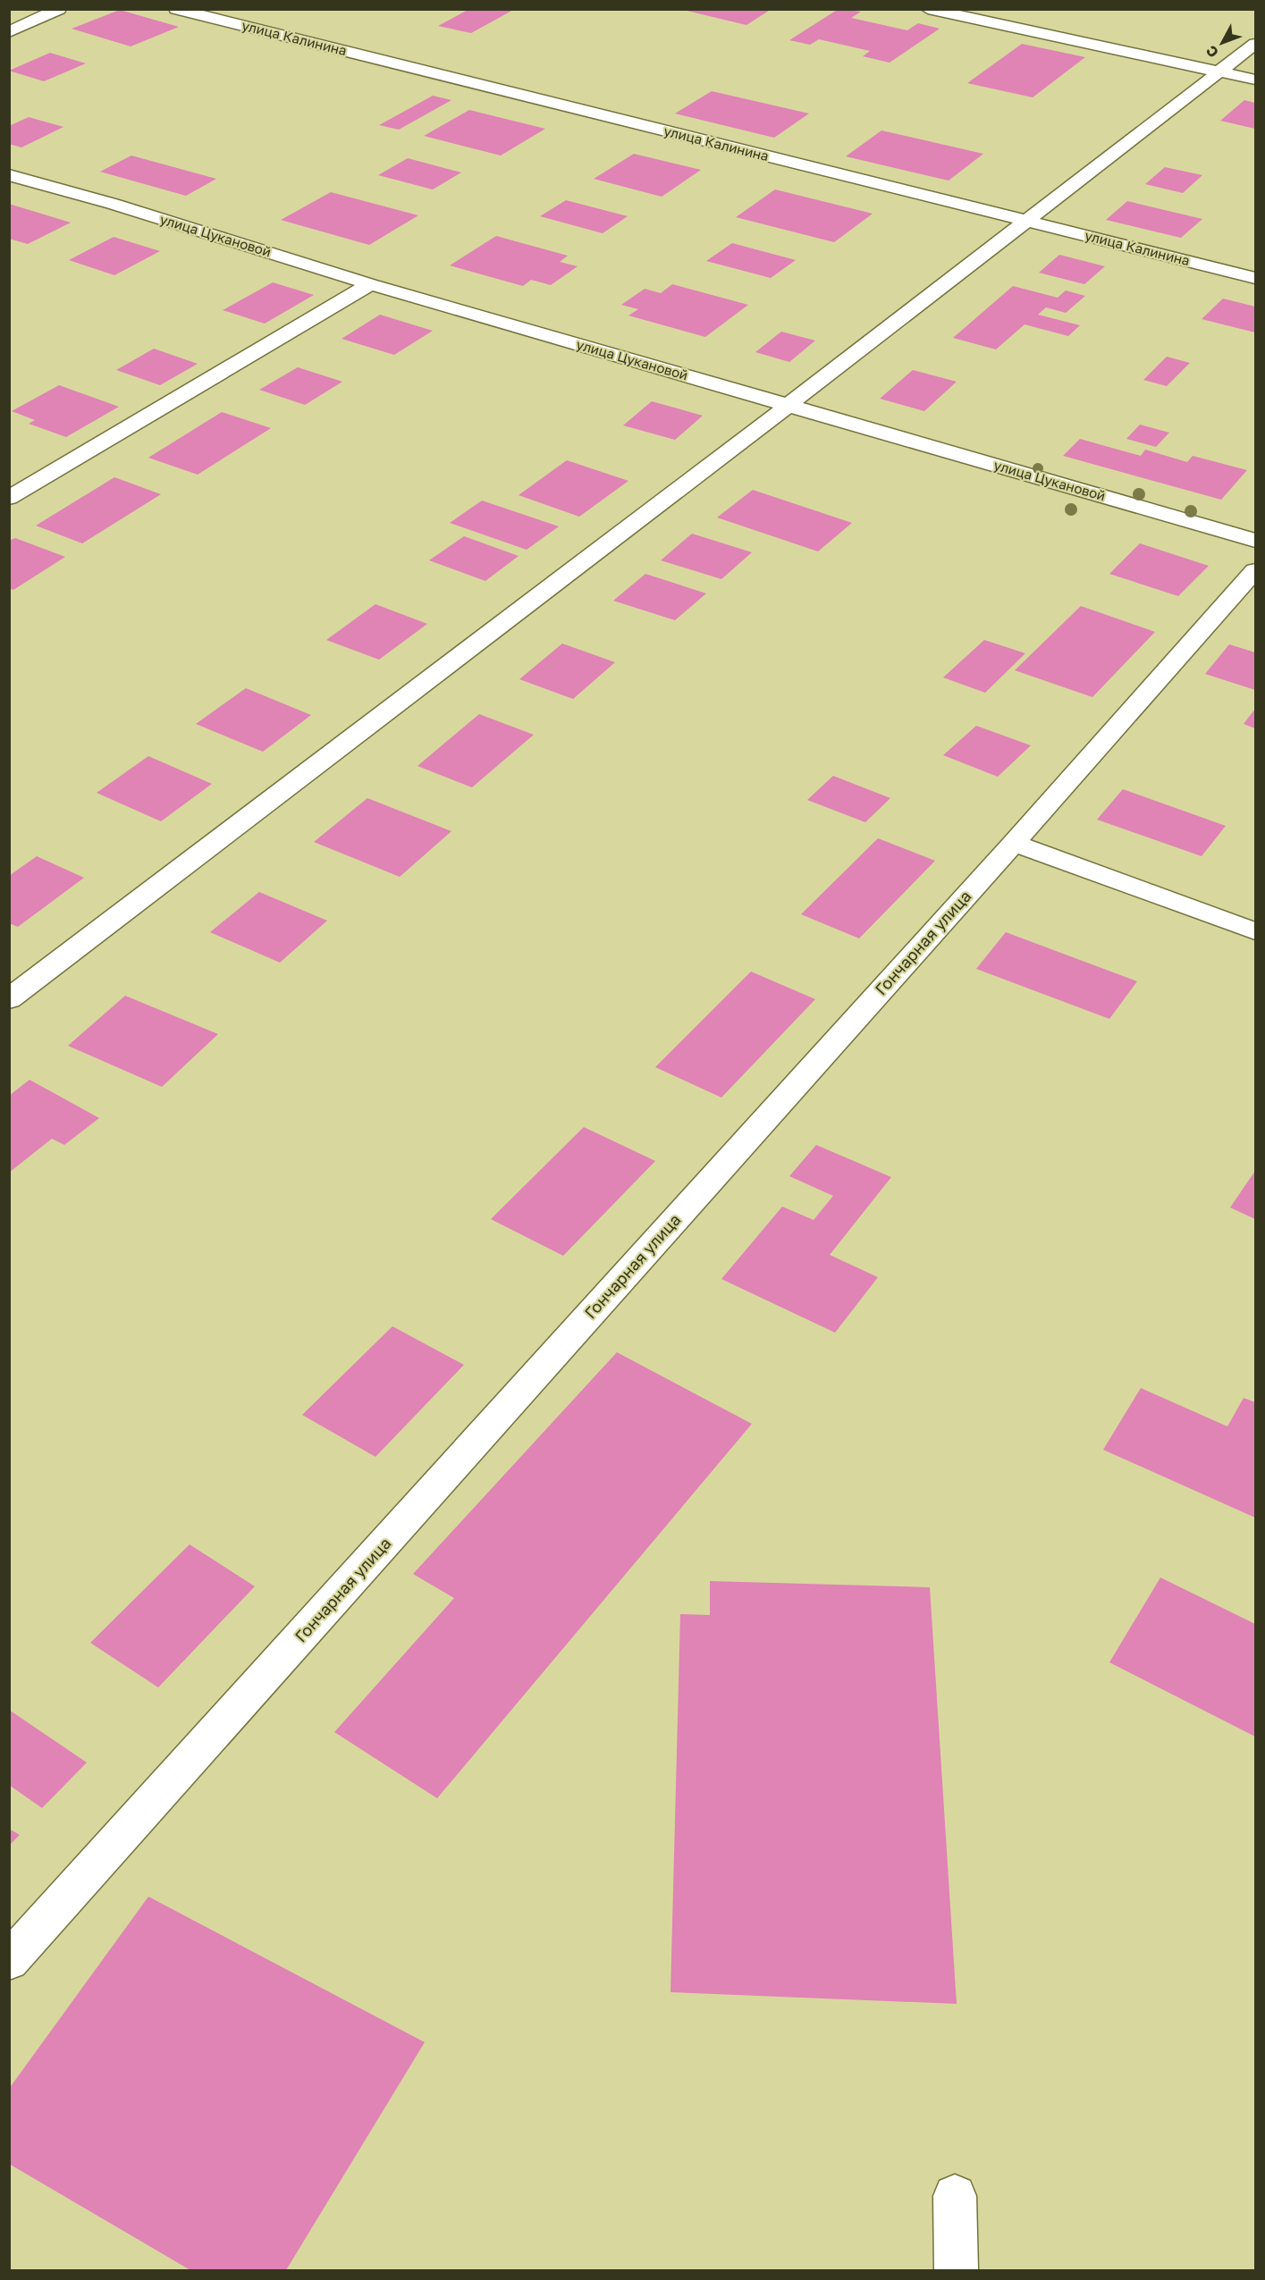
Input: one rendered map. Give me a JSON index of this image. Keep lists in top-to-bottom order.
{
  "streets": {
    "street": ["улица Калинина", "улица Цукановой", "Гончарная улица"]
  },
  "north": "bottom left"
}
